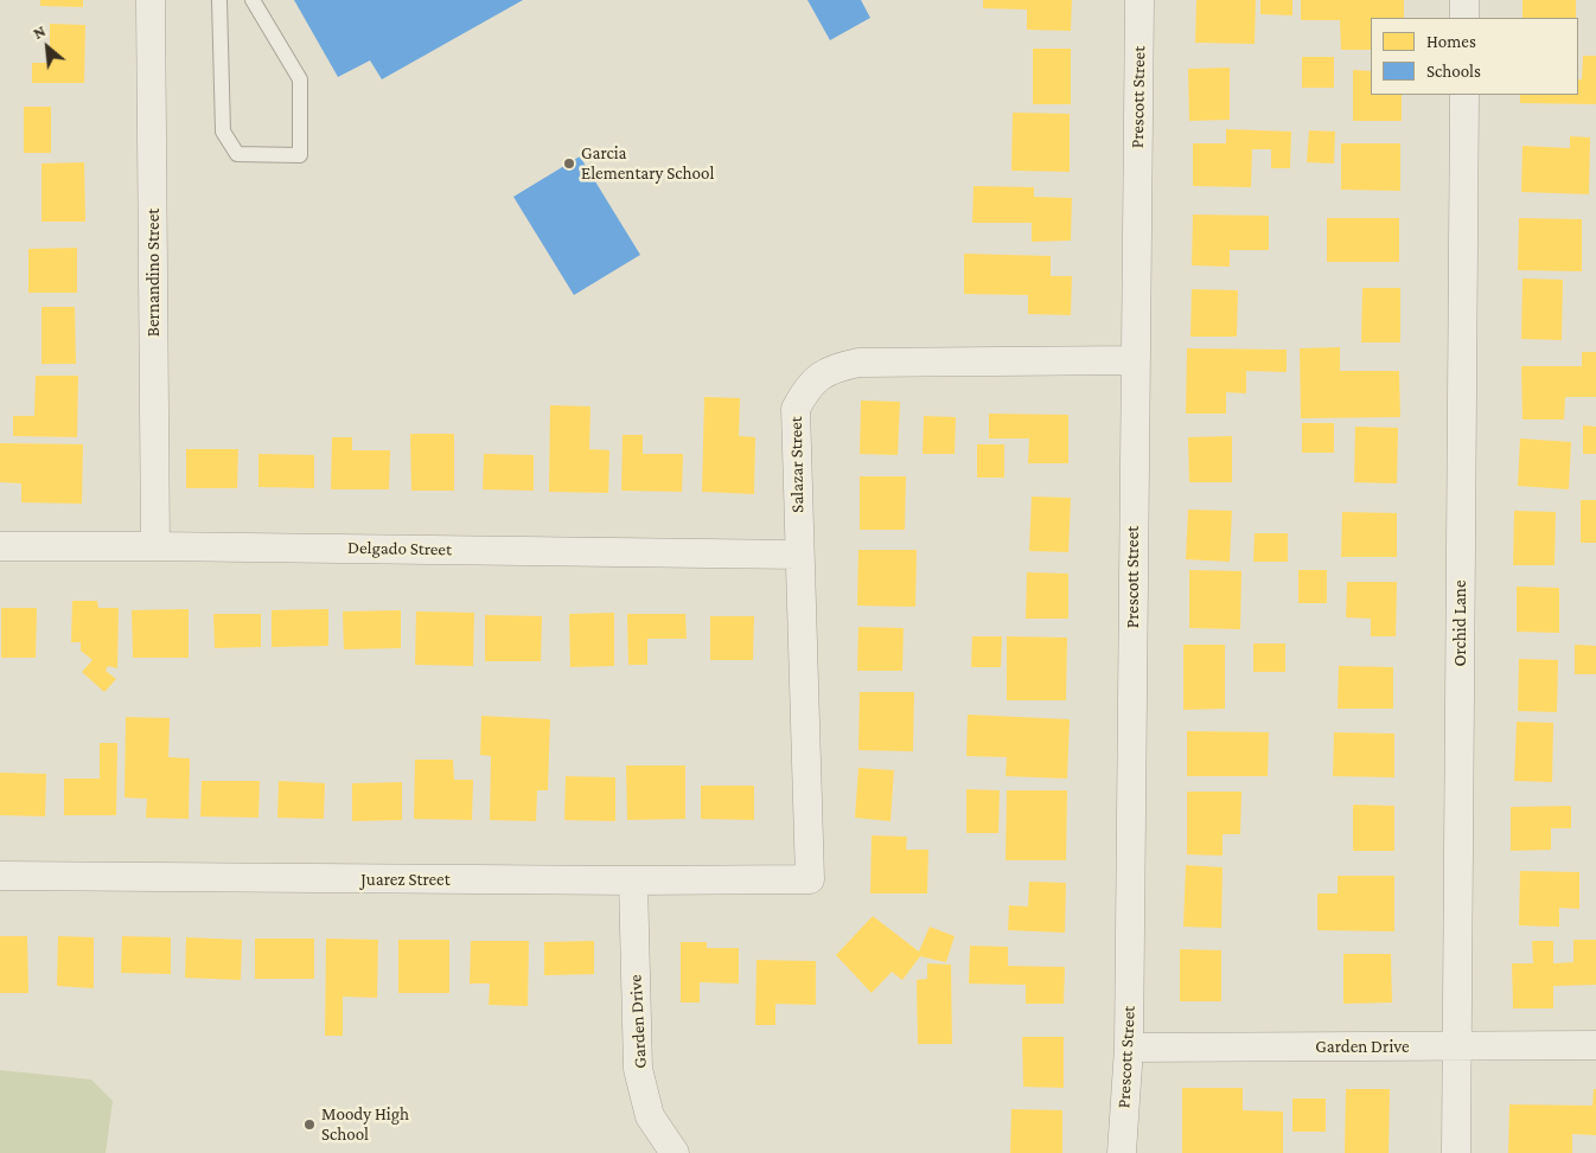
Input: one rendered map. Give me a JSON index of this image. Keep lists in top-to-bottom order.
{
  "streets": {
    "street": [
      "Prescott Street",
      "Bernandino Street",
      "Salazar Street",
      "Delgado Street",
      "Orchid Lane",
      "Juarez Street",
      "Garden Drive"
    ]
  },
  "crossings": [
    ["Prescott Street", "Salazar Street"],
    ["Prescott Street", "Garden Drive"],
    ["Bernandino Street", "Delgado Street"],
    ["Salazar Street", "Delgado Street"],
    ["Salazar Street", "Juarez Street"],
    ["Orchid Lane", "Garden Drive"],
    ["Juarez Street", "Garden Drive"]
  ],
  "places": ["Garcia Elementary School", "Moody High School"],
  "legend": ["Homes", "Schools"],
  "north": "top left"
}
